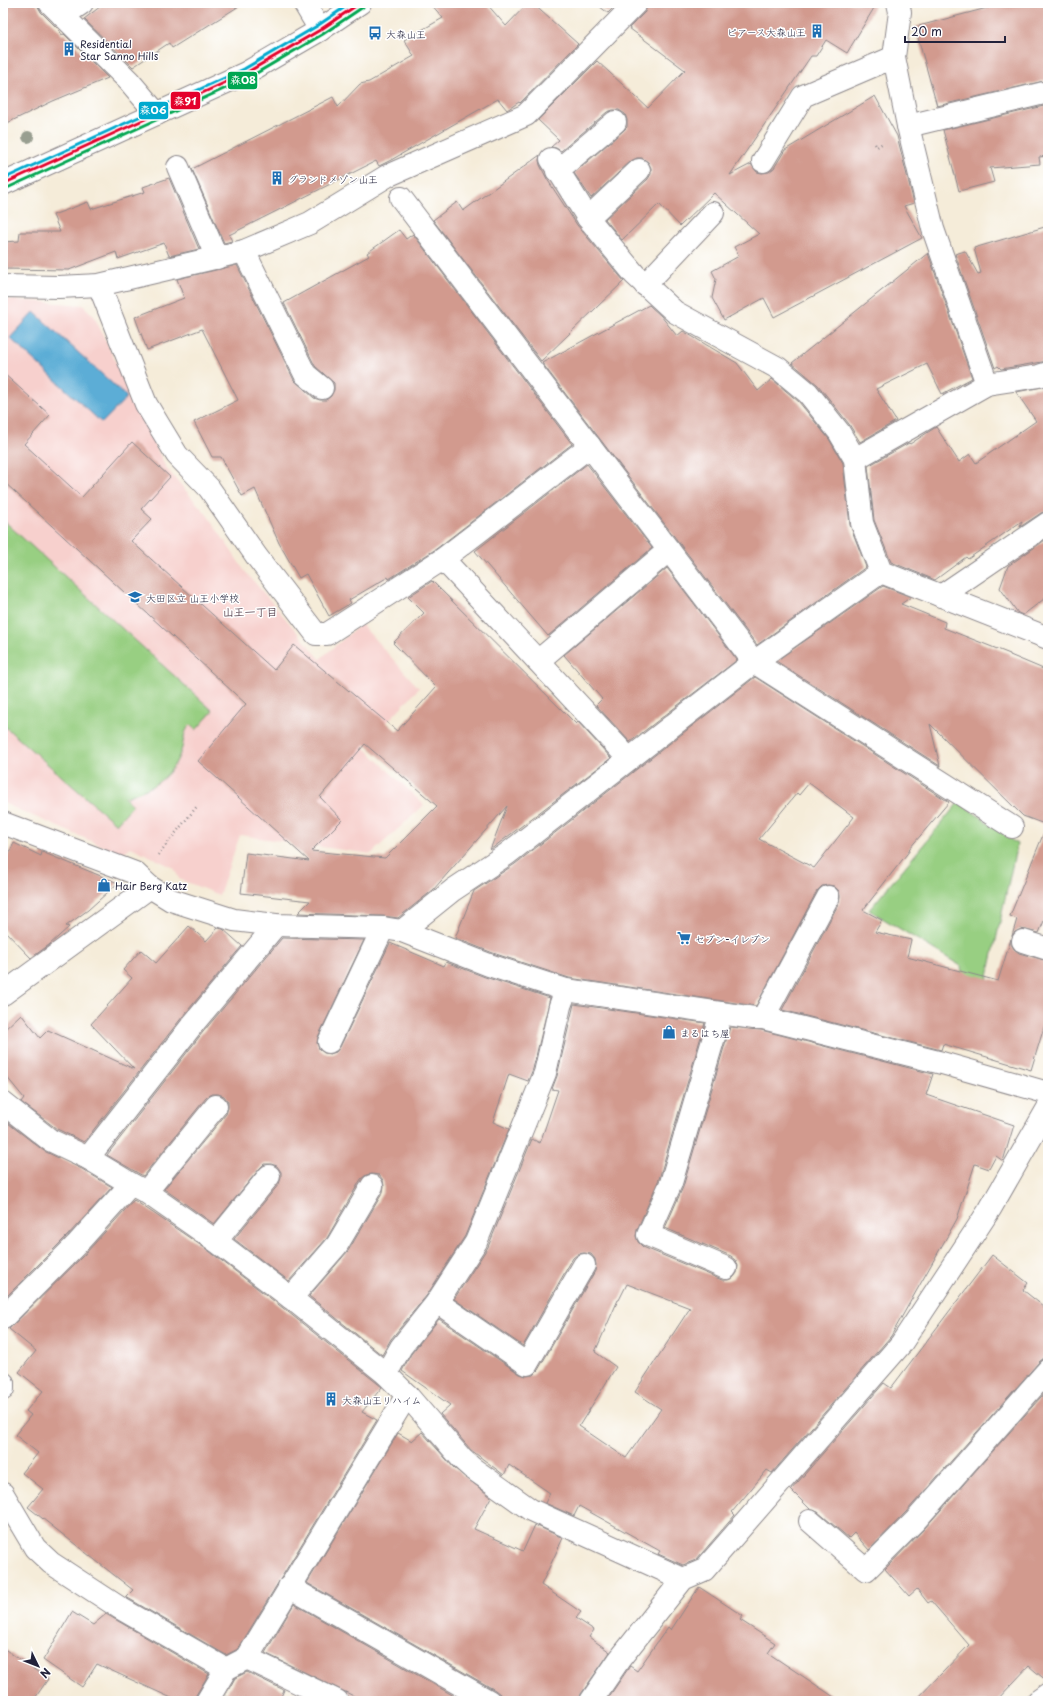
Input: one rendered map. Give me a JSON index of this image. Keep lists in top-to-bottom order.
{
  "districts": ["山王一丁目"],
  "places": {
    "building": [
      "ピアース大森山王",
      "Residential Star Sanno Hills",
      "グランドメゾン山王",
      "大森山王リハイム"
    ],
    "bus stop": ["大森山王"],
    "school or university": ["大田区立 山王小学校"],
    "shop": ["Hair Berg Katz", "まるはち屋"],
    "supermarket": ["セブン-イレブン"]
  },
  "lines": ["transit line 森91", "transit line 森06", "transit line 森08"],
  "scale_bar": "20 m",
  "north": "bottom right"
}
